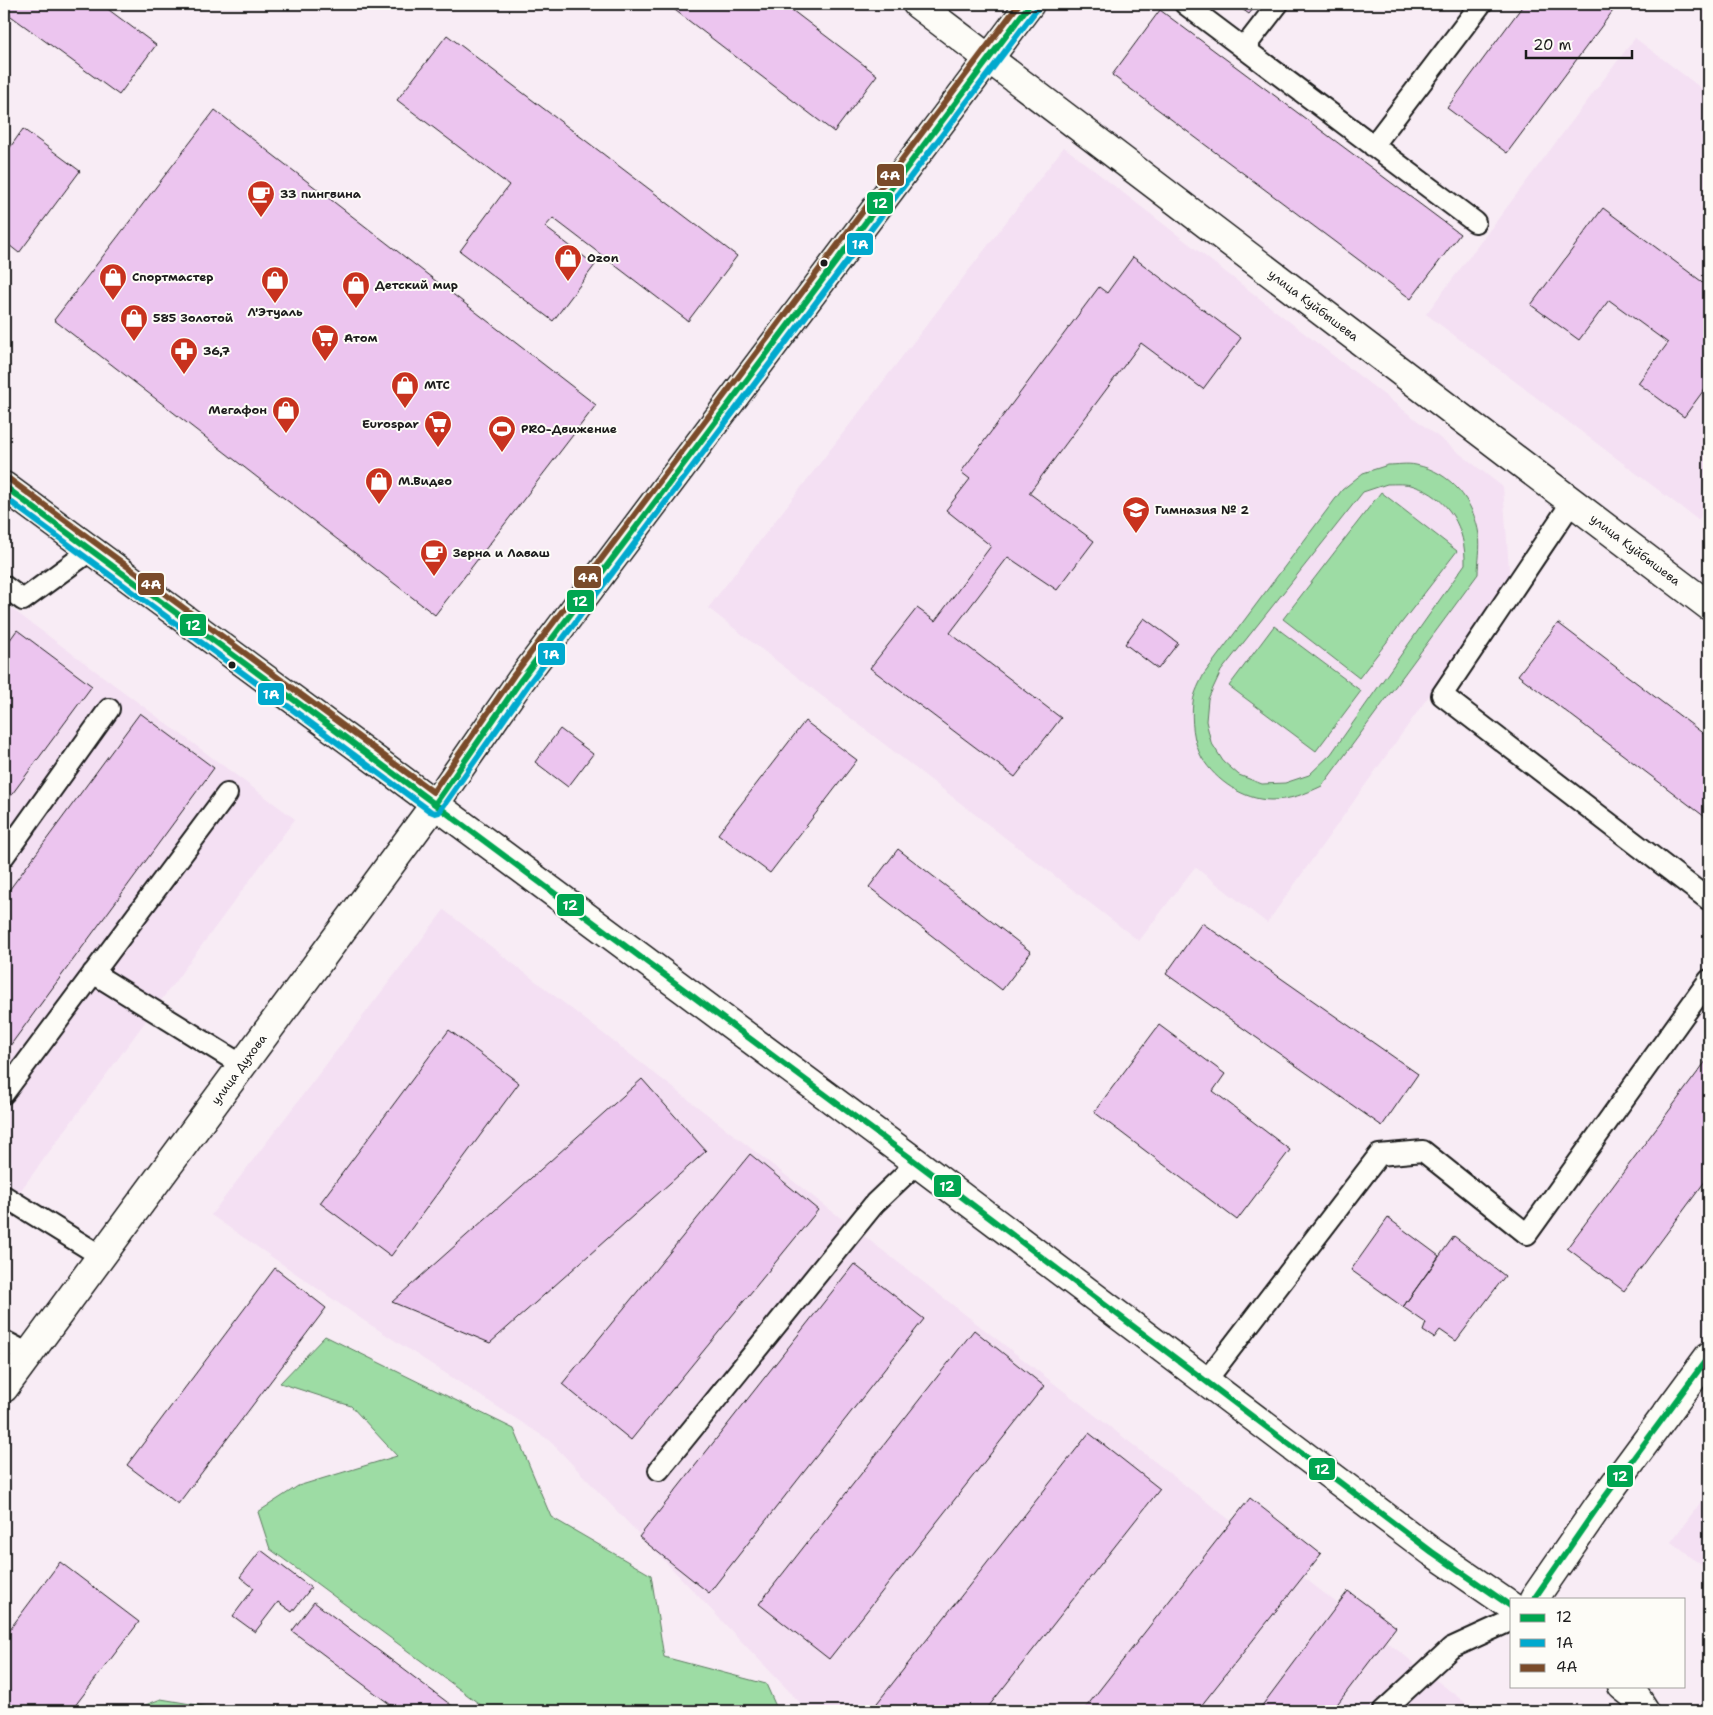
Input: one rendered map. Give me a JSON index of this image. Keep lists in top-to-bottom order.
{
  "streets": {
    "street": ["улица Куйбышева", "улица Духова"]
  },
  "crossings": [
    ["улица Куйбышева", "улица Духова"]
  ],
  "places": {
    "cafe": ["33 пингвина", "Зерна и Лаваш"],
    "shop": [
      "Ozon",
      "Спортмастер",
      "Л'Этуаль",
      "Детский мир",
      "585 Золотой",
      "МТС",
      "Мегафон",
      "М.Видео"
    ],
    "supermarket": ["Атом", "Eurospar"],
    "pharmacy": ["36,7"],
    "sports": ["PRO-Движение"],
    "school or university": ["Гимназия № 2"]
  },
  "lines": ["transit line 12", "transit line 4А", "transit line 1А"],
  "legend": ["12", "1А", "4А"],
  "scale_bar": "20 m"
}
